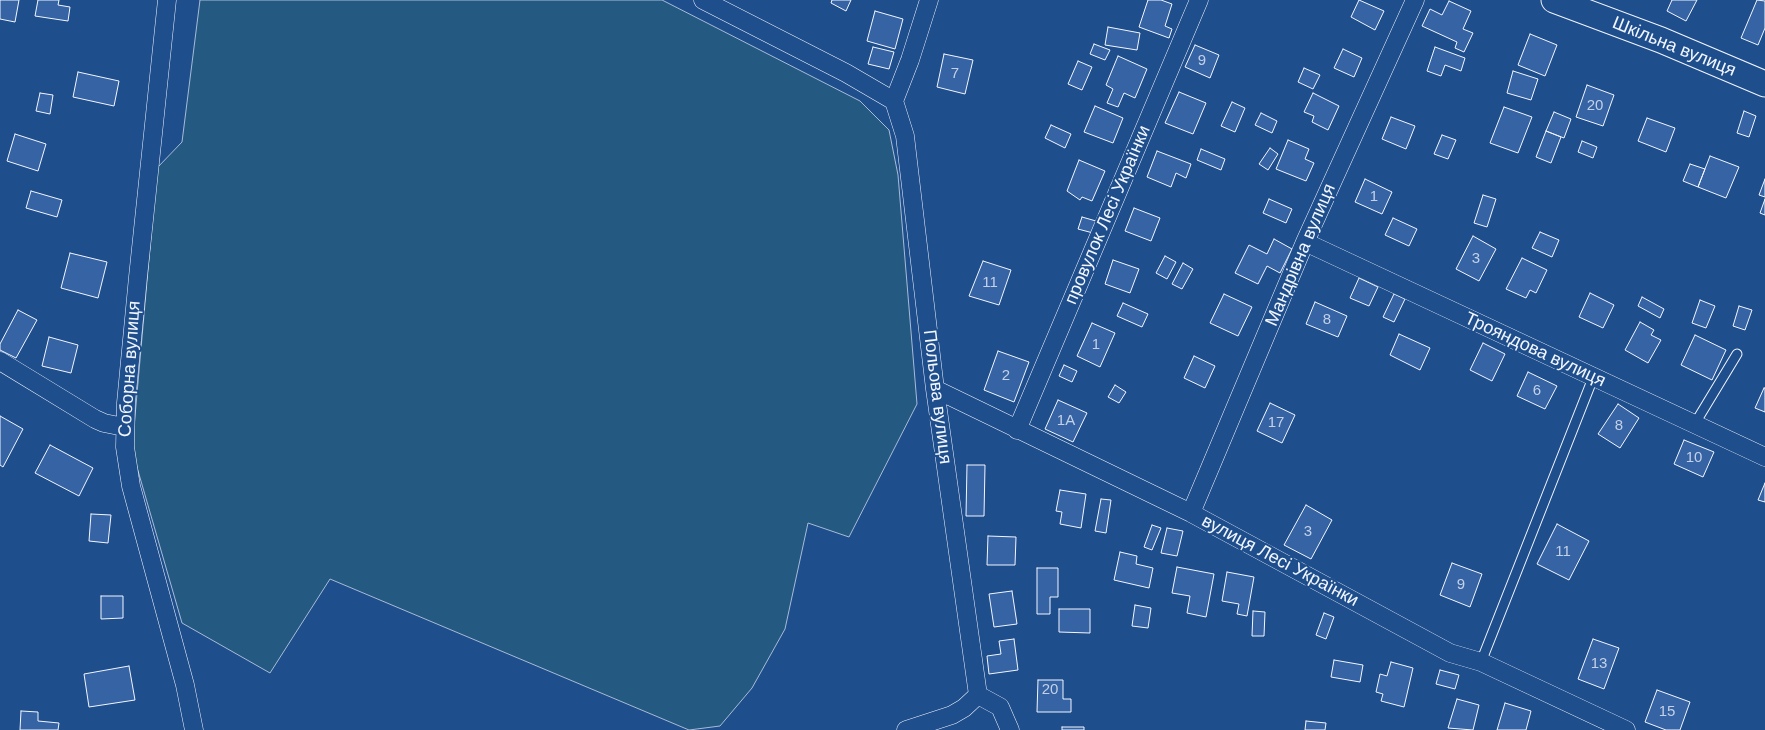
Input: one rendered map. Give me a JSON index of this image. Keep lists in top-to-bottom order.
{
  "streets": {
    "main road": ["Шкільна вулиця"],
    "street": [
      "провулок Лесі Українки",
      "Мандрівна вулиця",
      "Трояндова вулиця",
      "Соборна вулиця",
      "Польова вулиця",
      "вулиця Лесі Українки"
    ]
  },
  "crossings": [
    ["провулок Лесі Українки", "вулиця Лесі Українки"],
    ["Мандрівна вулиця", "Трояндова вулиця"],
    ["Мандрівна вулиця", "вулиця Лесі Українки"],
    ["Польова вулиця", "вулиця Лесі Українки"]
  ],
  "house_numbers": [
    "9",
    "7",
    "20",
    "1",
    "3",
    "11",
    "8",
    "1",
    "2",
    "6",
    "1А",
    "17",
    "8",
    "10",
    "3",
    "11",
    "9",
    "13",
    "20",
    "15"
  ]
}
